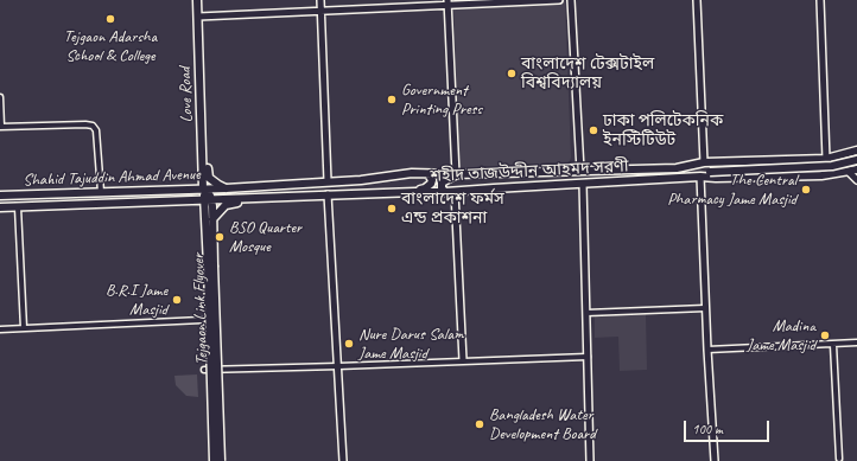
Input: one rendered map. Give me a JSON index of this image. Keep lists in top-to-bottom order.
{
  "streets": {
    "main road": [
      "Love Road",
      "শহীদ তাজউদ্দীন আহমদ সরণী",
      "Shahid Tajuddin Ahmad Avenue",
      "Tejgaon Link Flyover"
    ]
  },
  "crossings": [
    ["Love Road", "Shahid Tajuddin Ahmad Avenue"],
    ["শহীদ তাজউদ্দীন আহমদ সরণী", "Shahid Tajuddin Ahmad Avenue"],
    ["শহীদ তাজউদ্দীন আহমদ সরণী", "Tejgaon Link Flyover"]
  ],
  "places": [
    "Tejgaon Adarsha School & College",
    "বাংলাদেশ টেক্সটাইল বিশ্ববিদ্যালয়",
    "Government Printing Press",
    "ঢাকা পলিটেকনিক ইনস্টিটিউট",
    "The Central Pharmacy Jame Masjid",
    "বাংলাদেশ ফর্মস এন্ড প্রকাশনা",
    "BSO Quarter Mosque",
    "B.R.I Jame Masjid",
    "Madina Jame Masjid",
    "Nure Darus Salam Jame Masjid",
    "Bangladesh Water Development Board"
  ],
  "scale_bar": "100 m"
}
